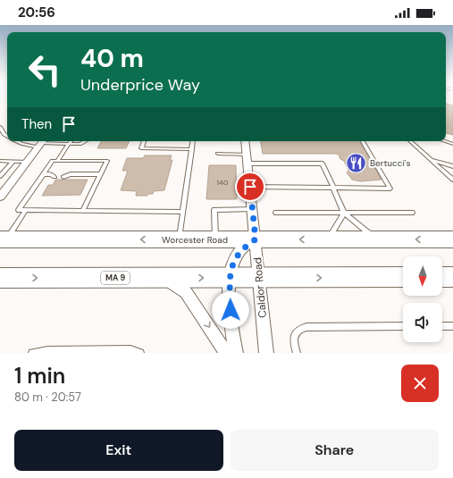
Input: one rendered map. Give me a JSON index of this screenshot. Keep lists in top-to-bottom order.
{
  "streets": {
    "highway": ["Worcester Road", "MA 9"],
    "street": ["Caldor Road"]
  },
  "crossings": [
    ["Worcester Road", "Caldor Road"],
    ["MA 9", "Caldor Road"]
  ],
  "places": {
    "restaurant": ["Bertucci's"]
  },
  "house_numbers": ["140"],
  "north": "bottom",
  "page": {
    "status": "20:56",
    "turn": ["40 m", "Underprice Way"],
    "then": "Then",
    "heading": ["1 min", "80 m · 20:57"],
    "buttons": ["Exit", "Share"]
  }
}
